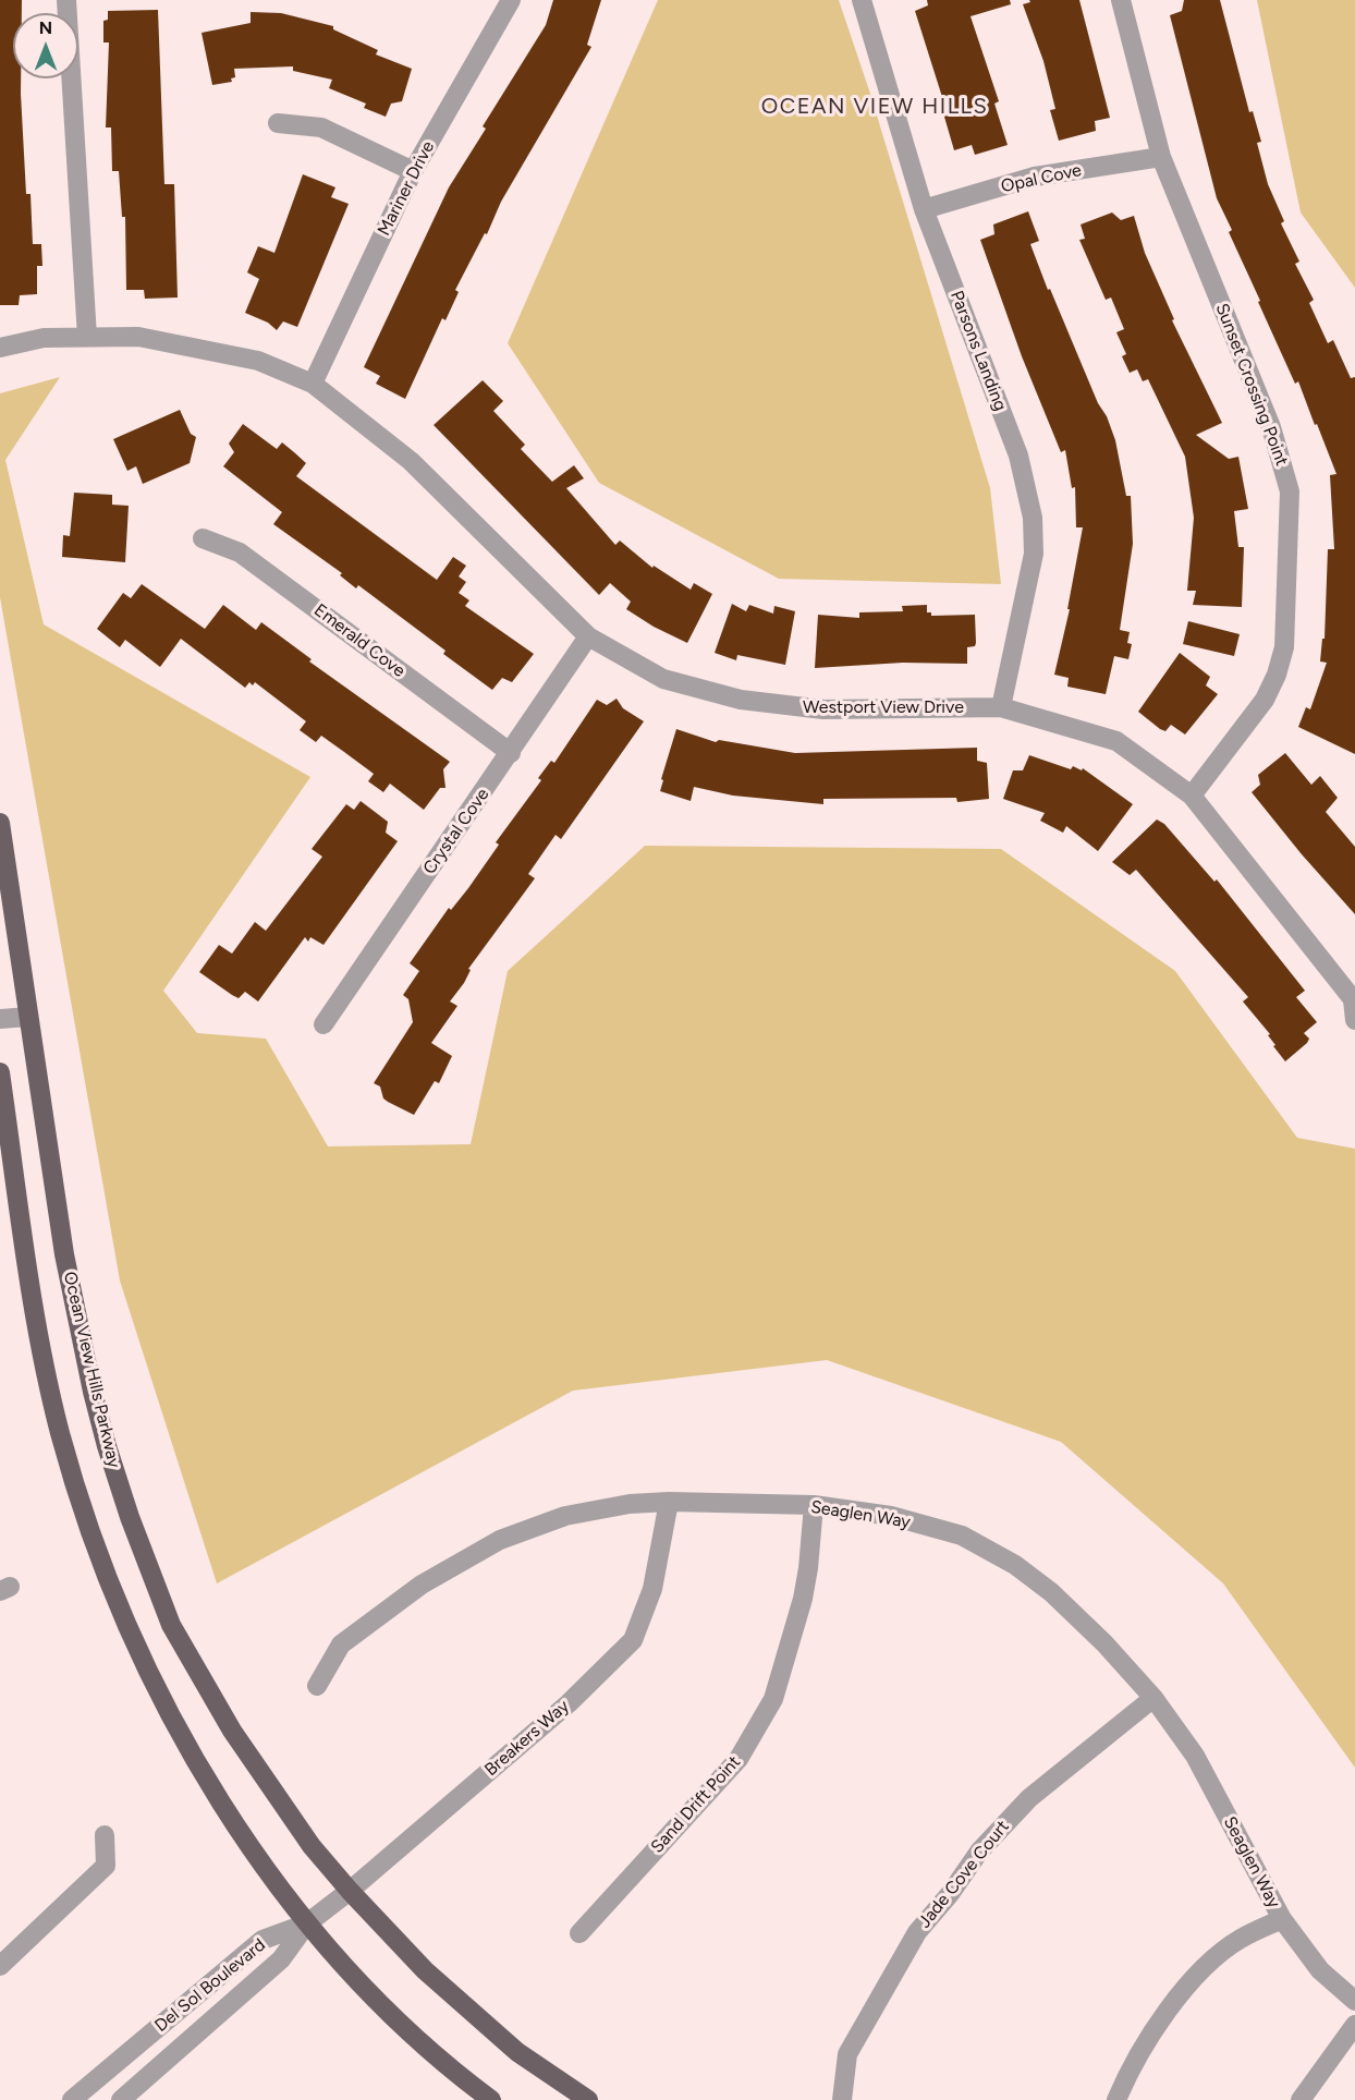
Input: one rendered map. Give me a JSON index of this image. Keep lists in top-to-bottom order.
{
  "streets": {
    "main road": ["Ocean View Hills Parkway"],
    "street": [
      "Opal Cove",
      "Mariner Drive",
      "Parsons Landing",
      "Sunset Crossing Point",
      "Emerald Cove",
      "Westport View Drive",
      "Crystal Cove",
      "Seaglen Way",
      "Breakers Way",
      "Sand Drift Point",
      "Jade Cove Court",
      "Del Sol Boulevard"
    ]
  },
  "crossings": [
    ["Opal Cove", "Parsons Landing"],
    ["Opal Cove", "Sunset Crossing Point"],
    ["Mariner Drive", "Westport View Drive"],
    ["Parsons Landing", "Westport View Drive"],
    ["Sunset Crossing Point", "Westport View Drive"],
    ["Emerald Cove", "Crystal Cove"],
    ["Westport View Drive", "Crystal Cove"],
    ["Ocean View Hills Parkway", "Breakers Way"],
    ["Seaglen Way", "Breakers Way"],
    ["Seaglen Way", "Sand Drift Point"],
    ["Seaglen Way", "Jade Cove Court"],
    ["Breakers Way", "Del Sol Boulevard"]
  ],
  "districts": ["OCEAN VIEW HILLS"],
  "north": "top"
}
